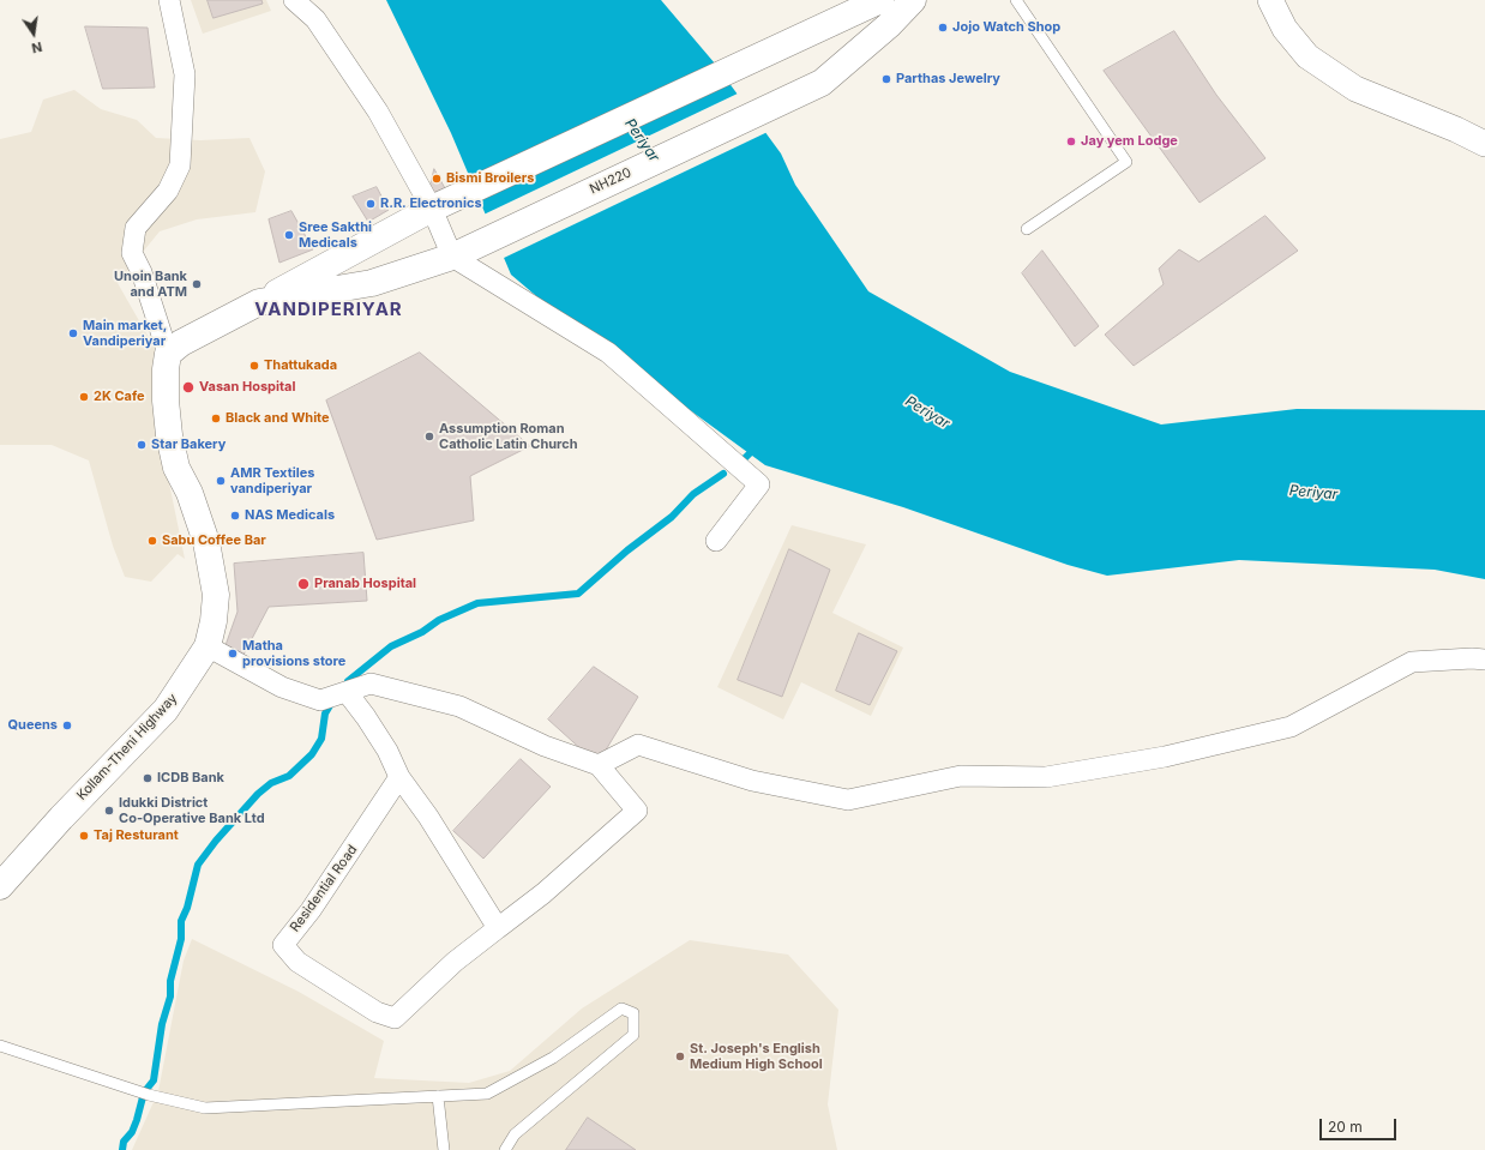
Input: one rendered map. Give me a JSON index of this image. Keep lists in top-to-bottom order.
{
  "streets": {
    "highway": ["NH220", "Kollam-Theni Highway"],
    "street": ["Residential Road"]
  },
  "districts": ["VANDIPERIYAR"],
  "water": ["Periyar"],
  "places": [
    "Jojo Watch Shop",
    "Parthas Jewelry",
    "Jay yem Lodge",
    "Bismi Broilers",
    "R.R. Electronics",
    "Sree Sakthi Medicals",
    "Unoin Bank and ATM",
    "Main market, Vandiperiyar",
    "Thattukada",
    "Vasan Hospital",
    "2K Cafe",
    "Black and White",
    "Assumption Roman Catholic Latin Church",
    "Star Bakery",
    "AMR Textiles vandiperiyar",
    "NAS Medicals",
    "Sabu Coffee Bar",
    "Pranab Hospital",
    "Matha provisions store",
    "Queens",
    "ICDB Bank",
    "Idukki District Co-Operative Bank Ltd",
    "Taj Resturant",
    "St. Joseph's English Medium High School"
  ],
  "scale_bar": "20 m",
  "north": "bottom"
}
